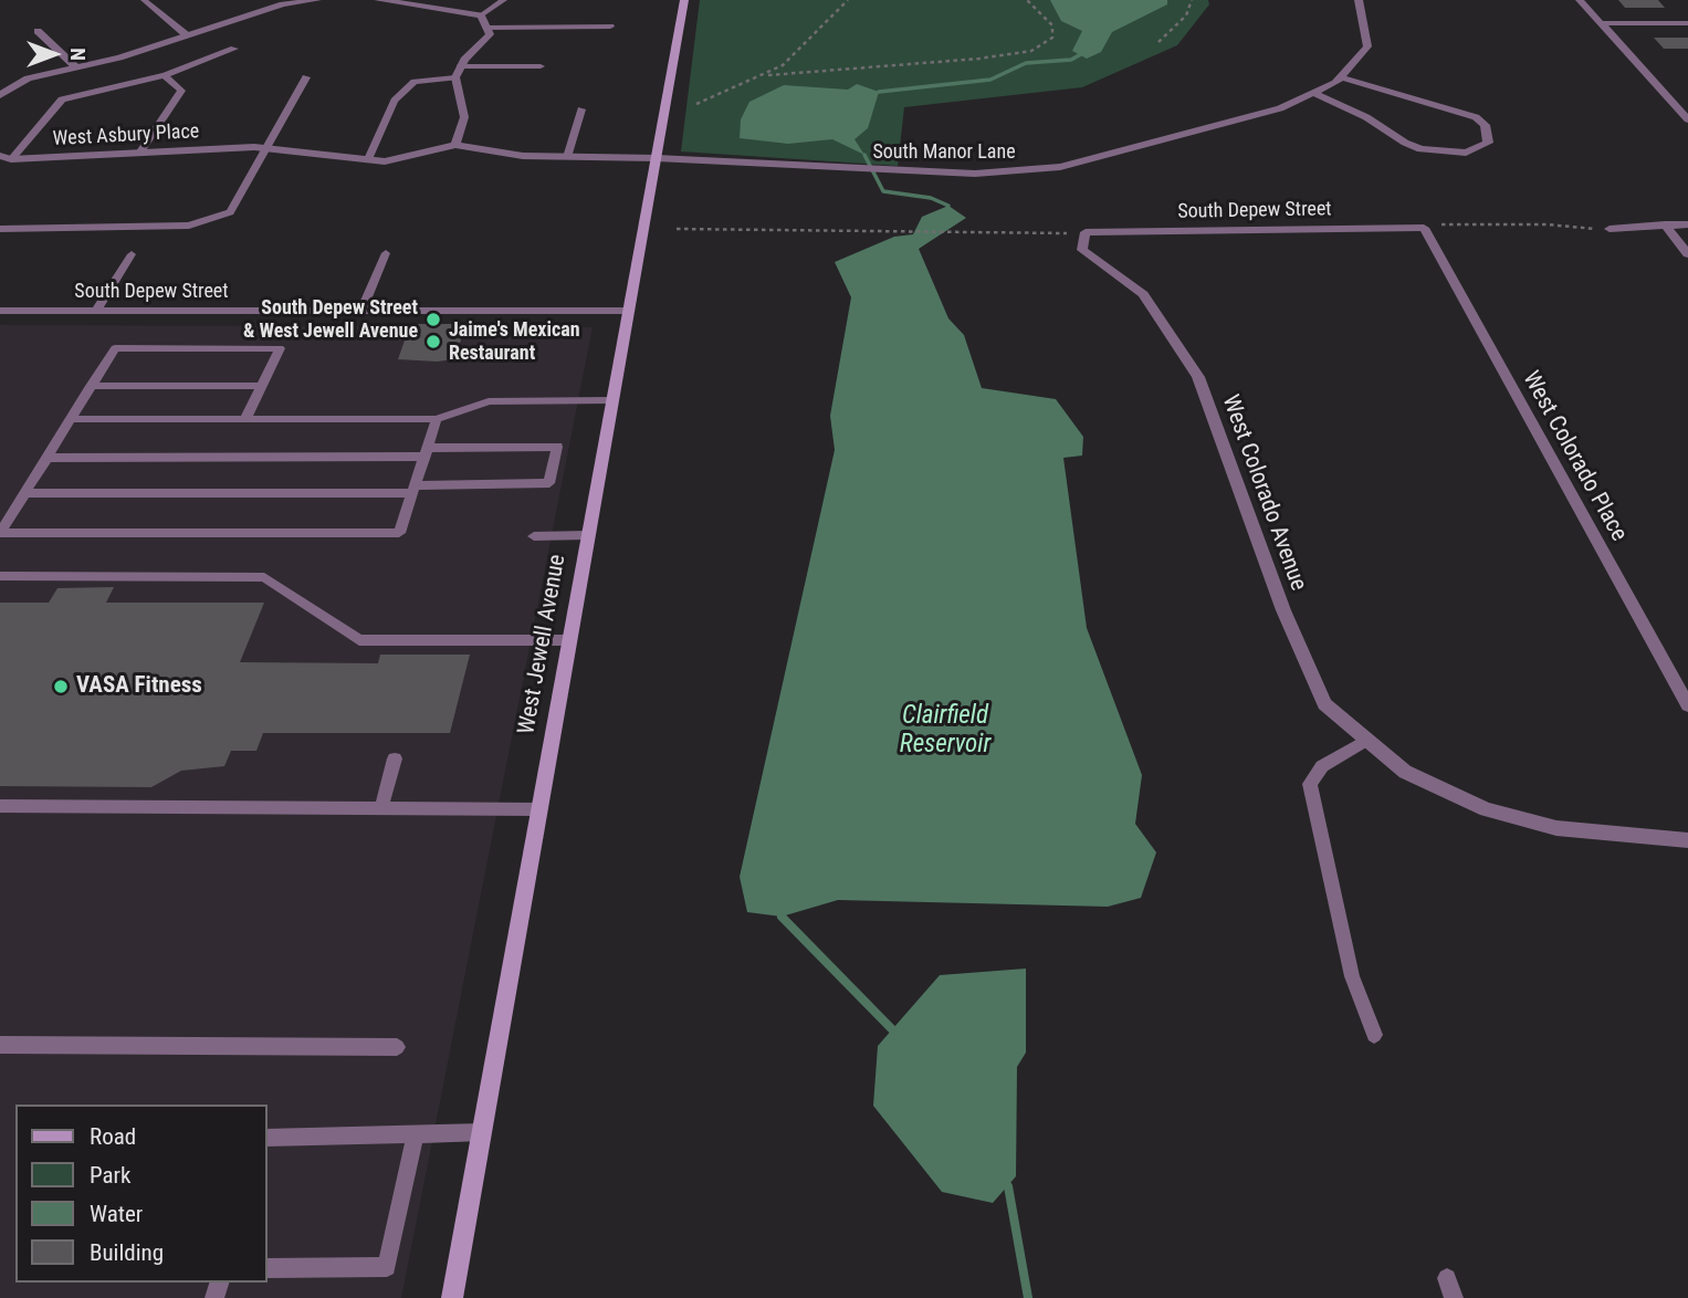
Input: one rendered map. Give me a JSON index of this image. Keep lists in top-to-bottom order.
{
  "streets": {
    "main road": ["West Jewell Avenue"],
    "street": [
      "West Asbury Place",
      "South Manor Lane",
      "South Depew Street",
      "West Colorado Place",
      "West Colorado Avenue"
    ]
  },
  "crossings": [
    ["West Asbury Place", "South Manor Lane"],
    ["South Manor Lane", "West Jewell Avenue"],
    ["South Depew Street", "West Colorado Place"],
    ["South Depew Street", "West Colorado Avenue"],
    ["South Depew Street", "West Jewell Avenue"]
  ],
  "water": ["Clairfield Reservoir"],
  "places": ["South Depew Street & West Jewell Avenue", "Jaime's Mexican Restaurant", "VASA Fitness"],
  "legend": [
    "Road",
    "Park",
    "Water",
    "Building"
  ],
  "north": "right"
}
